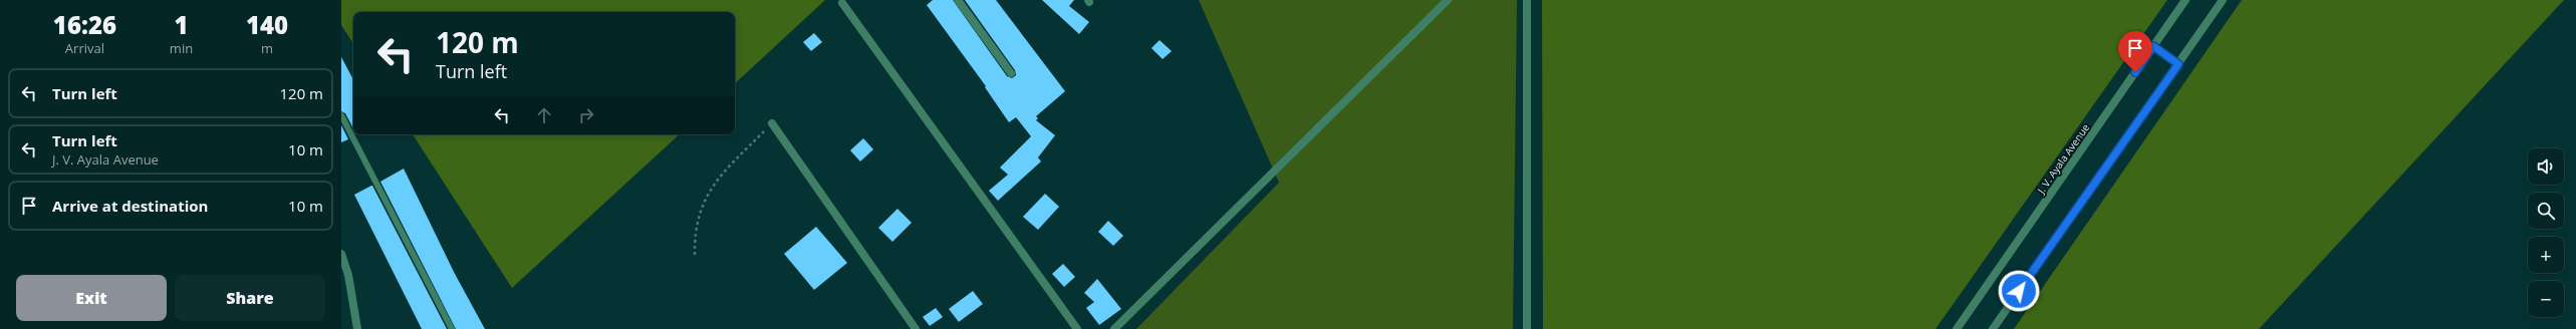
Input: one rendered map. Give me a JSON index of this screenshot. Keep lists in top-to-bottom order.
{
  "streets": {
    "street": ["J. V. Ayala Avenue"]
  },
  "page": {
    "eta": [
      "16:26",
      "Arrival",
      "1",
      "min",
      "140",
      "m"
    ],
    "turn": ["120 m", "Turn left"],
    "list": [
      {
        "name": "Turn left",
        "value": "120 m"
      },
      {
        "name": "Turn left",
        "note": "J. V. Ayala Avenue",
        "value": "10 m"
      },
      {
        "name": "Arrive at destination",
        "value": "10 m"
      }
    ],
    "map_buttons": ["+", "−"],
    "buttons": ["Exit", "Share"]
  }
}
